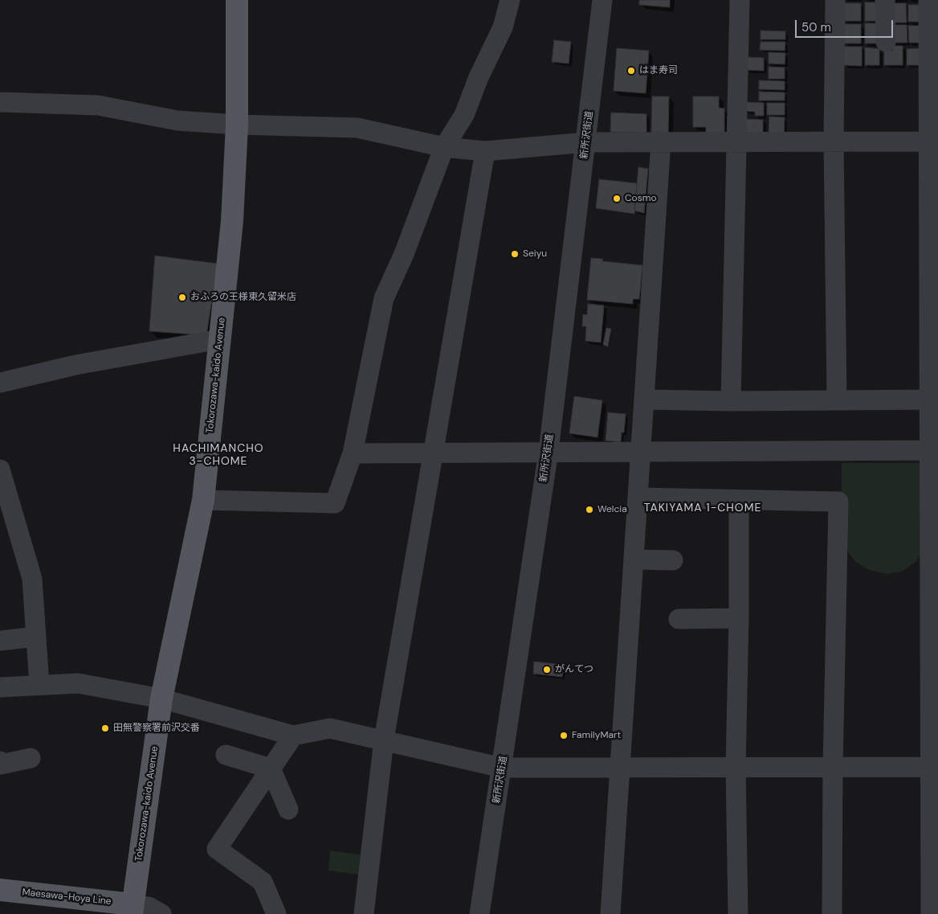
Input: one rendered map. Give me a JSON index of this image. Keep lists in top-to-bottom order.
{
  "streets": {
    "main road": ["Tokorozawa-kaido Avenue", "Maesawa-Hoya Line"],
    "street": ["新所沢街道"]
  },
  "crossings": [
    ["Tokorozawa-kaido Avenue", "Maesawa-Hoya Line"]
  ],
  "districts": ["HACHIMANCHO 3-CHOME", "TAKIYAMA 1-CHOME"],
  "places": [
    "はま寿司",
    "Cosmo",
    "Seiyu",
    "おふろの王様東久留米店",
    "Welcia",
    "がんてつ",
    "田無警察署前沢交番",
    "FamilyMart"
  ],
  "scale_bar": "50 m"
}
